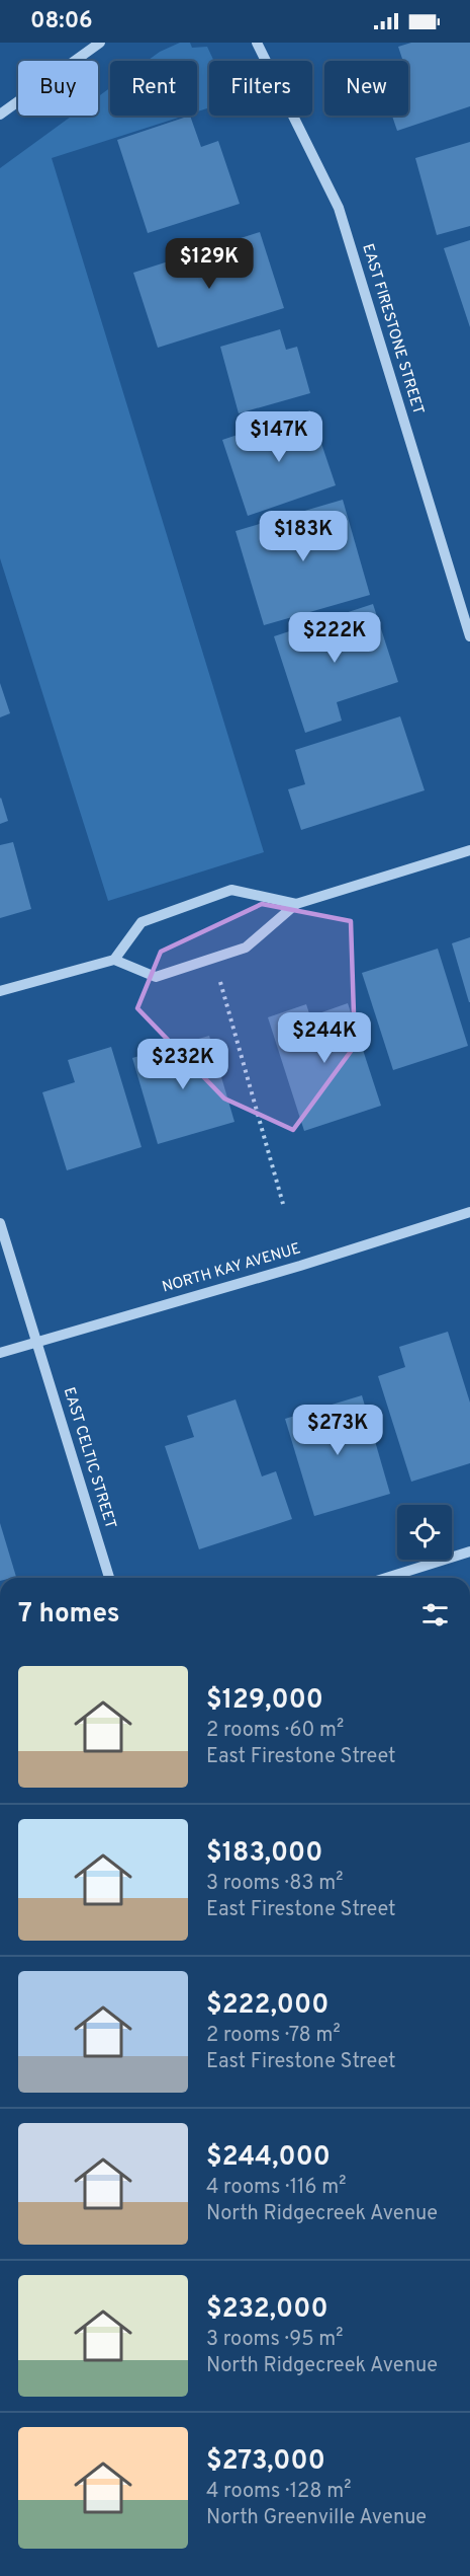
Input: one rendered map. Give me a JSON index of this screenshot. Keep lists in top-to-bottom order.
{
  "streets": {
    "street": ["EAST FIRESTONE STREET", "NORTH KAY AVENUE", "EAST CELTIC STREET"]
  },
  "crossings": [
    ["NORTH KAY AVENUE", "EAST CELTIC STREET"]
  ],
  "page": {
    "status": "08:06",
    "chip": [
      "Buy",
      "Rent",
      "Filters",
      "New"
    ],
    "price": [
      "$129K",
      "$147K",
      "$183K",
      "$222K",
      "$244K",
      "$232K",
      "$273K"
    ],
    "heading": "7 homes",
    "list": [
      {
        "name": "$129,000",
        "note": "2 rooms · 60 m² · East Firestone Street"
      },
      {
        "name": "$183,000",
        "note": "3 rooms · 83 m² · East Firestone Street"
      },
      {
        "name": "$222,000",
        "note": "2 rooms · 78 m² · East Firestone Street"
      },
      {
        "name": "$244,000",
        "note": "4 rooms · 116 m² · North Ridgecreek Avenue"
      },
      {
        "name": "$232,000",
        "note": "3 rooms · 95 m² · North Ridgecreek Avenue"
      },
      {
        "name": "$273,000",
        "note": "4 rooms · 128 m² · North Greenville Avenue"
      }
    ]
  }
}
